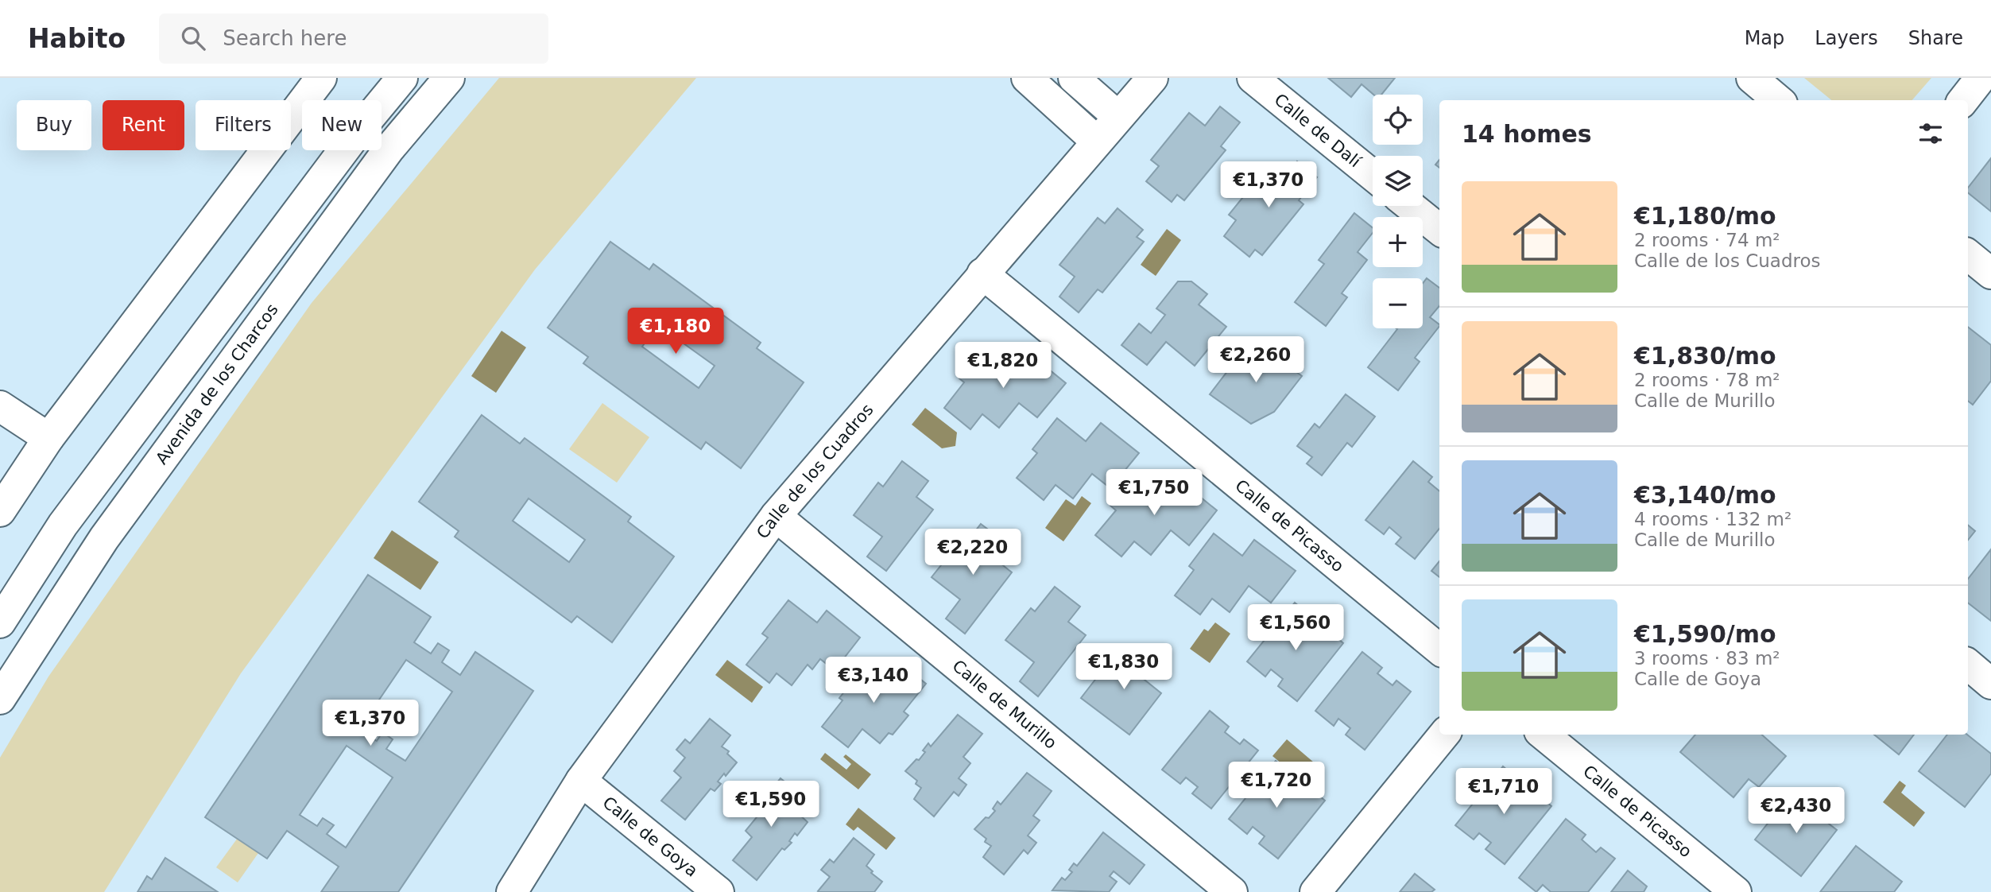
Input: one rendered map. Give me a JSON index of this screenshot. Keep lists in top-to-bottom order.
{
  "streets": {
    "street": [
      "Calle de Dalí",
      "Avenida de los Charcos",
      "Calle de los Cuadros",
      "Calle de Picasso",
      "Calle de Murillo",
      "Calle de Goya"
    ]
  },
  "crossings": [
    ["Calle de los Cuadros", "Calle de Picasso"],
    ["Calle de los Cuadros", "Calle de Murillo"],
    ["Calle de los Cuadros", "Calle de Goya"]
  ],
  "page": {
    "header": "Habito",
    "search": "Search here",
    "nav": ["Map", "Layers", "Share"],
    "map_buttons": ["+", "−"],
    "chip": [
      "Buy",
      "Rent",
      "Filters",
      "New"
    ],
    "heading": "14 homes",
    "price": [
      "€1,370",
      "€1,180",
      "€2,260",
      "€1,820",
      "€1,750",
      "€2,220",
      "€1,560",
      "€1,830",
      "€3,140",
      "€1,370",
      "€1,720",
      "€1,710",
      "€1,590",
      "€2,430"
    ],
    "list": [
      {
        "name": "€1,180/mo",
        "note": "2 rooms · 74 m² · Calle de los Cuadros"
      },
      {
        "name": "€1,830/mo",
        "note": "2 rooms · 78 m² · Calle de Murillo"
      },
      {
        "name": "€3,140/mo",
        "note": "4 rooms · 132 m² · Calle de Murillo"
      },
      {
        "name": "€1,590/mo",
        "note": "3 rooms · 83 m² · Calle de Goya"
      }
    ]
  }
}
